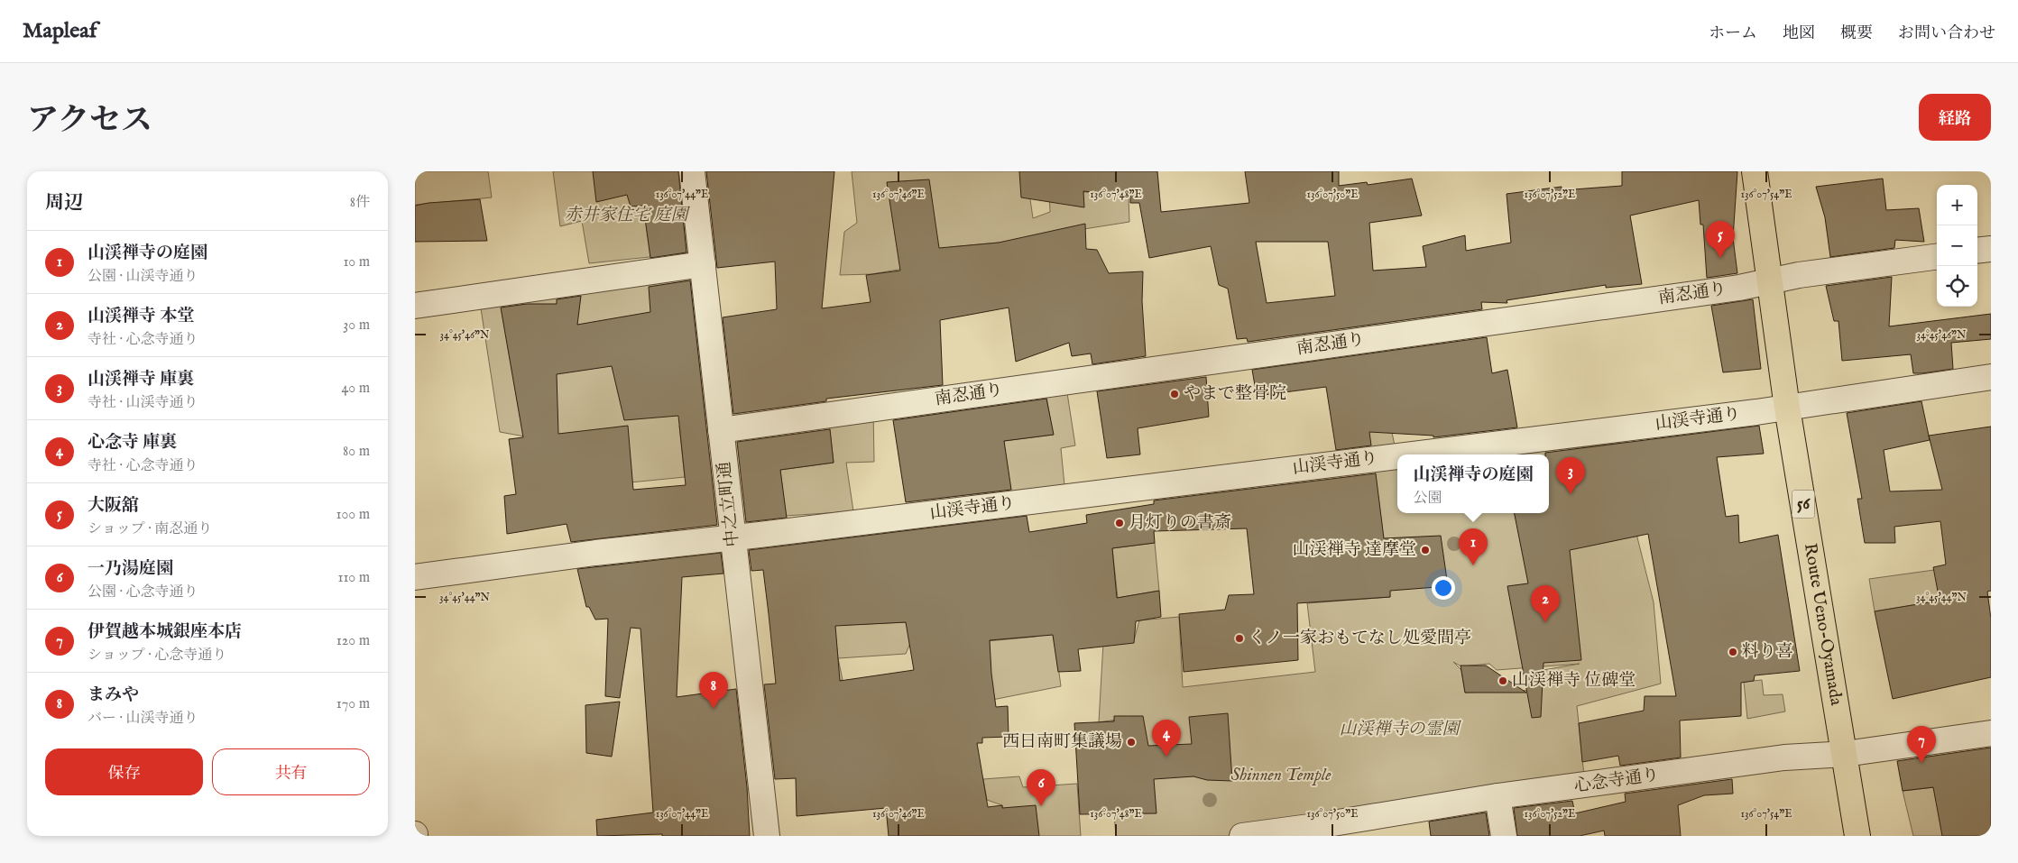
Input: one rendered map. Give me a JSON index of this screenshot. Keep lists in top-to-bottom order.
{
  "streets": {
    "main road": ["56", "Route Ueno-Oyamada"],
    "street": [
      "南忍通り",
      "山渓寺通り",
      "中之立町通",
      "心念寺通り"
    ]
  },
  "crossings": [
    ["南忍通り", "中之立町通"],
    ["南忍通り", "Route Ueno-Oyamada"],
    ["山渓寺通り", "中之立町通"],
    ["山渓寺通り", "Route Ueno-Oyamada"],
    ["Route Ueno-Oyamada", "心念寺通り"]
  ],
  "parks": ["赤井家住宅 庭園", "山渓禅寺の霊園", "Shinnen Temple"],
  "places": [
    "やまで整骨院",
    "月灯りの書斎",
    "山渓禅寺 達摩堂",
    "くノ一家おもてなし処愛間亭",
    "料り喜",
    "山渓禅寺 位碑堂",
    "西日南町集議場"
  ],
  "page": {
    "header": "Mapleaf",
    "nav": [
      "ホーム",
      "地図",
      "概要",
      "お問い合わせ"
    ],
    "title": "アクセス",
    "buttons": [
      "経路",
      ["保存", "共有"]
    ],
    "heading": ["周辺", "8件"],
    "map_buttons": ["+", "−"],
    "pins": [
      "5",
      "3",
      "1",
      "2",
      "8",
      "4",
      "7",
      "6"
    ],
    "list": [
      {
        "mark": "1",
        "name": "山渓禅寺の庭園",
        "note": "公園 · 山渓寺通り",
        "value": "10 m"
      },
      {
        "mark": "2",
        "name": "山渓禅寺 本堂",
        "note": "寺社 · 心念寺通り",
        "value": "30 m"
      },
      {
        "mark": "3",
        "name": "山渓禅寺 庫裏",
        "note": "寺社 · 山渓寺通り",
        "value": "40 m"
      },
      {
        "mark": "4",
        "name": "心念寺 庫裏",
        "note": "寺社 · 心念寺通り",
        "value": "80 m"
      },
      {
        "mark": "5",
        "name": "大阪舘",
        "note": "ショップ · 南忍通り",
        "value": "100 m"
      },
      {
        "mark": "6",
        "name": "一乃湯庭園",
        "note": "公園 · 心念寺通り",
        "value": "110 m"
      },
      {
        "mark": "7",
        "name": "伊賀越本城銀座本店",
        "note": "ショップ · 心念寺通り",
        "value": "120 m"
      },
      {
        "mark": "8",
        "name": "まみや",
        "note": "バー · 山渓寺通り",
        "value": "170 m"
      }
    ],
    "popup": ["山渓禅寺の庭園", "公園"]
  },
  "coordinates": [
    "136°07'44\"E",
    "136°07'46\"E",
    "136°07'48\"E",
    "136°07'50\"E",
    "136°07'52\"E",
    "136°07'54\"E",
    "34°45'46\"N",
    "34°45'44\"N"
  ]
}
